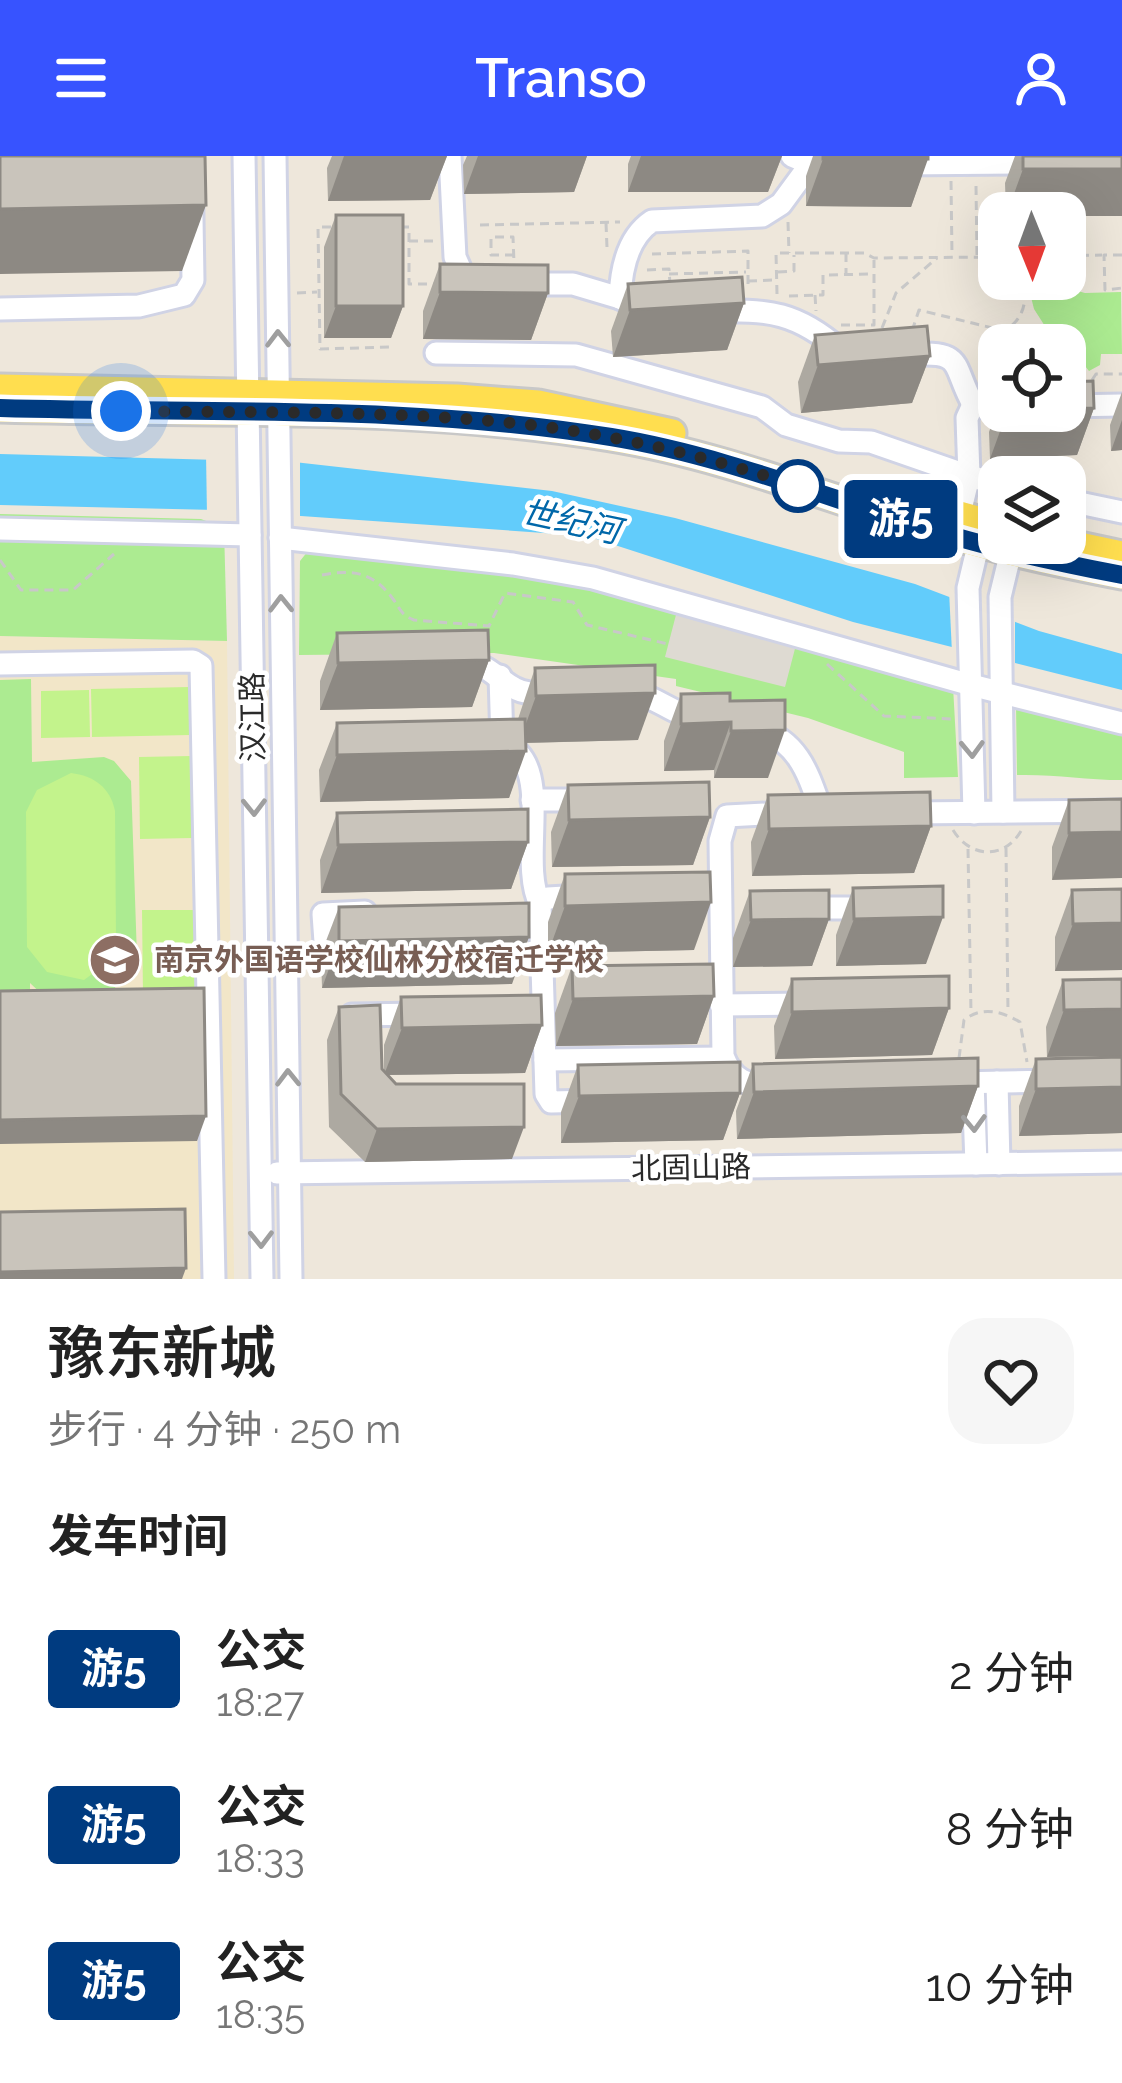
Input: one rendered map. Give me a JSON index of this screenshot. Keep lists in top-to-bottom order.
{
  "streets": {
    "street": ["汉江路", "北固山路"]
  },
  "crossings": [
    ["汉江路", "北固山路"]
  ],
  "water": ["世纪河"],
  "places": {
    "school or university": ["南京外国语学校仙林分校宿迁学校"]
  },
  "lines": ["bus line 游5"],
  "north": "bottom",
  "page": {
    "header": "Transo",
    "on_map": "游5",
    "heading": [
      ["豫东新城", "步行 · 4 分钟 · 250 m"],
      "发车时间"
    ],
    "list": [
      {
        "mark": "游5",
        "name": "公交",
        "note": "18:27",
        "value": "2 分钟"
      },
      {
        "mark": "游5",
        "name": "公交",
        "note": "18:33",
        "value": "8 分钟"
      },
      {
        "mark": "游5",
        "name": "公交",
        "note": "18:35",
        "value": "10 分钟"
      }
    ]
  }
}
